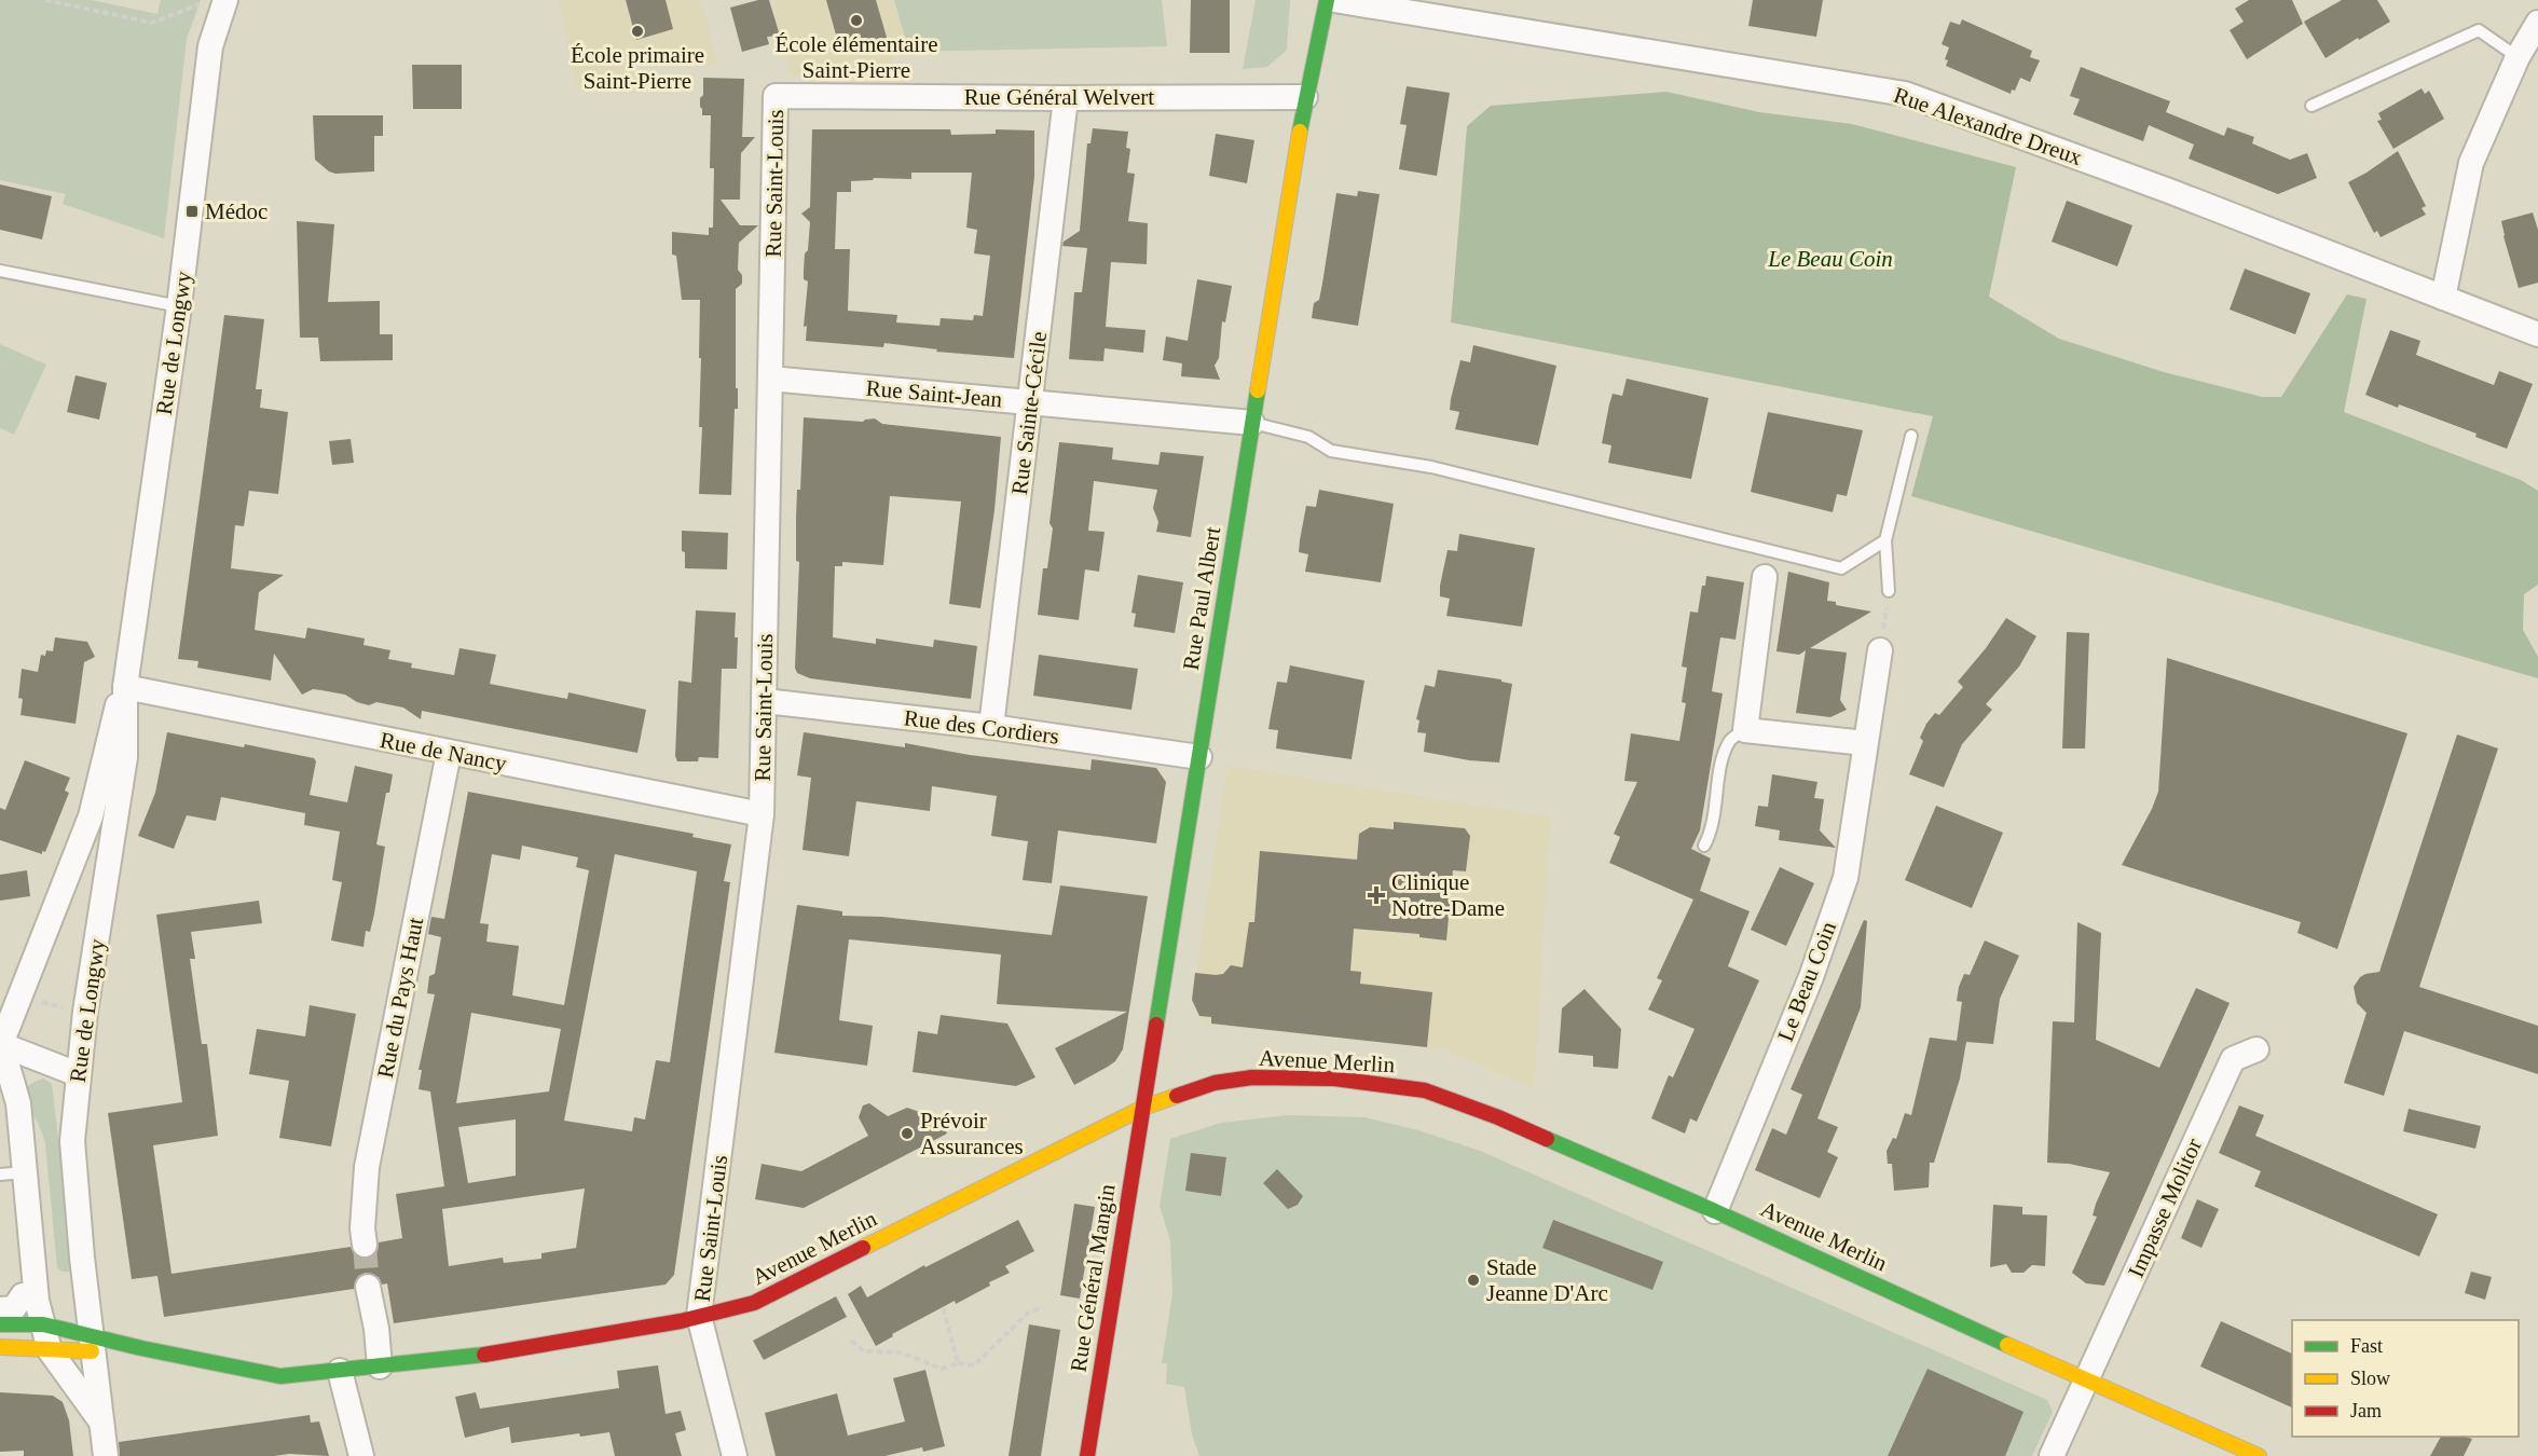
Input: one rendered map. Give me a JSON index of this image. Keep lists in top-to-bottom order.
{
  "streets": {
    "street": [
      "Rue Général Welvert",
      "Rue Alexandre Dreux",
      "Rue Saint-Louis",
      "Rue de Longwy",
      "Rue Saint-Jean",
      "Rue Sainte-Cécile",
      "Rue Paul Albert",
      "Rue des Cordiers",
      "Rue de Nancy",
      "Le Beau Coin",
      "Rue du Pays Haut",
      "Avenue Merlin",
      "Impasse Molitor",
      "Rue Général Mangin"
    ]
  },
  "crossings": [
    ["Rue Général Welvert", "Rue Saint-Louis"],
    ["Rue Général Welvert", "Rue Sainte-Cécile"],
    ["Rue Général Welvert", "Rue Paul Albert"],
    ["Rue Saint-Louis", "Rue Saint-Jean"],
    ["Rue Saint-Louis", "Rue des Cordiers"],
    ["Rue Saint-Louis", "Rue de Nancy"],
    ["Rue Saint-Louis", "Avenue Merlin"],
    ["Rue de Longwy", "Rue de Nancy"],
    ["Rue de Longwy", "Avenue Merlin"],
    ["Rue Saint-Jean", "Rue Sainte-Cécile"],
    ["Rue Saint-Jean", "Rue Paul Albert"],
    ["Rue Sainte-Cécile", "Rue des Cordiers"],
    ["Rue Paul Albert", "Rue des Cordiers"],
    ["Rue Paul Albert", "Avenue Merlin"],
    ["Rue Paul Albert", "Rue Général Mangin"],
    ["Rue de Nancy", "Rue du Pays Haut"],
    ["Le Beau Coin", "Avenue Merlin"],
    ["Avenue Merlin", "Impasse Molitor"],
    ["Avenue Merlin", "Rue Général Mangin"]
  ],
  "parks": ["Le Beau Coin"],
  "places": {
    "other": [
      "École élémentaire Saint-Pierre",
      "École primaire Saint-Pierre",
      "Prévoir Assurances",
      "Stade Jeanne D'Arc"
    ],
    "transit": ["Médoc"],
    "health": ["Clinique Notre-Dame"]
  },
  "legend": ["Fast", "Slow", "Jam"]
}
